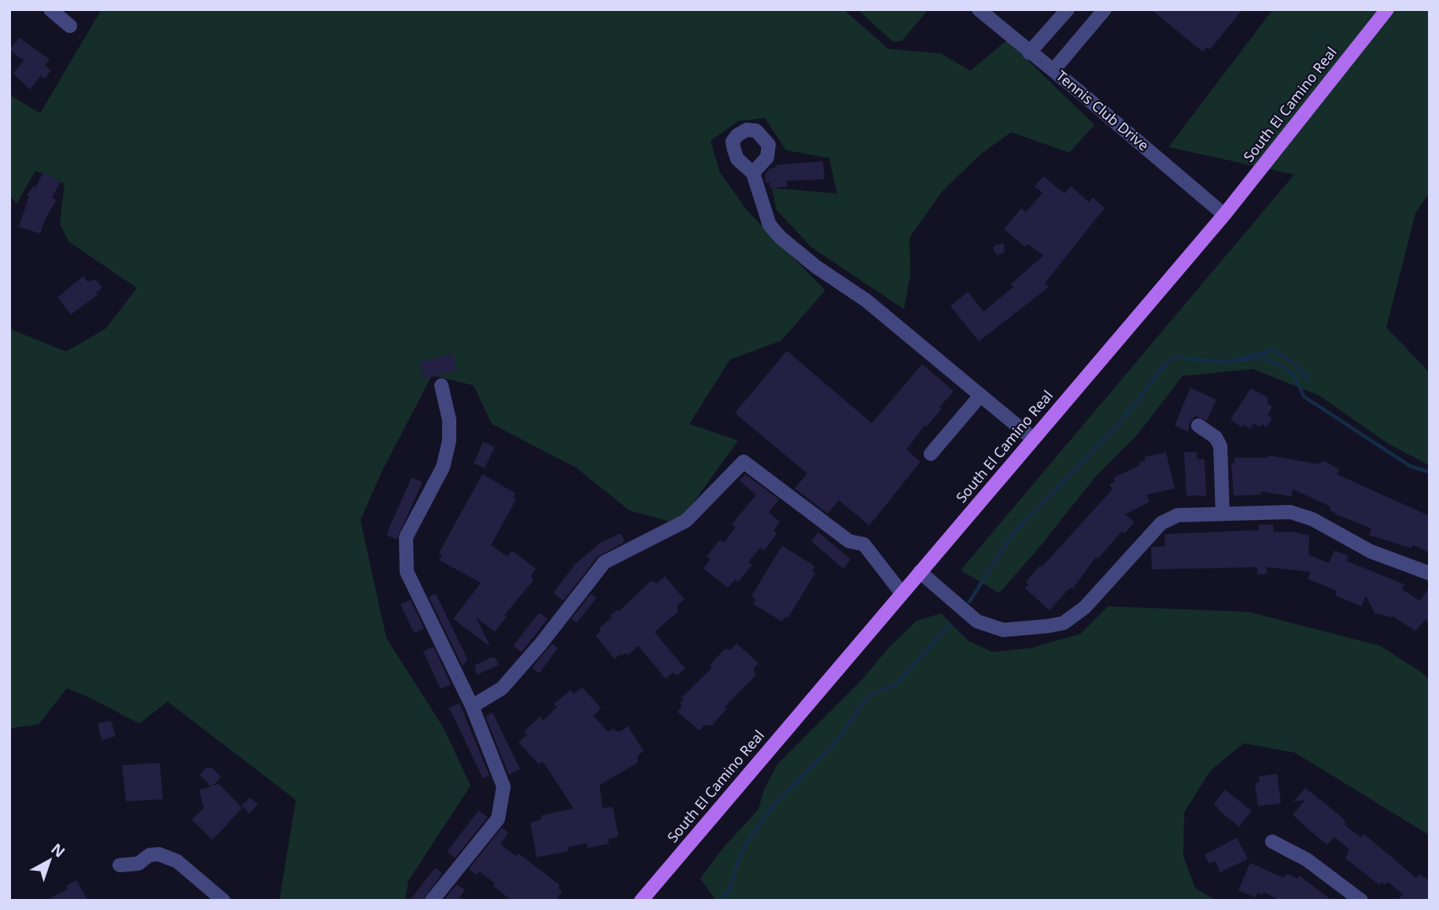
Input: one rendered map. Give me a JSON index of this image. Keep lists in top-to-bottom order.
{
  "streets": {
    "main road": ["South El Camino Real"],
    "street": ["Tennis Club Drive"]
  },
  "crossings": [
    ["South El Camino Real", "Tennis Club Drive"]
  ],
  "north": "top right"
}
